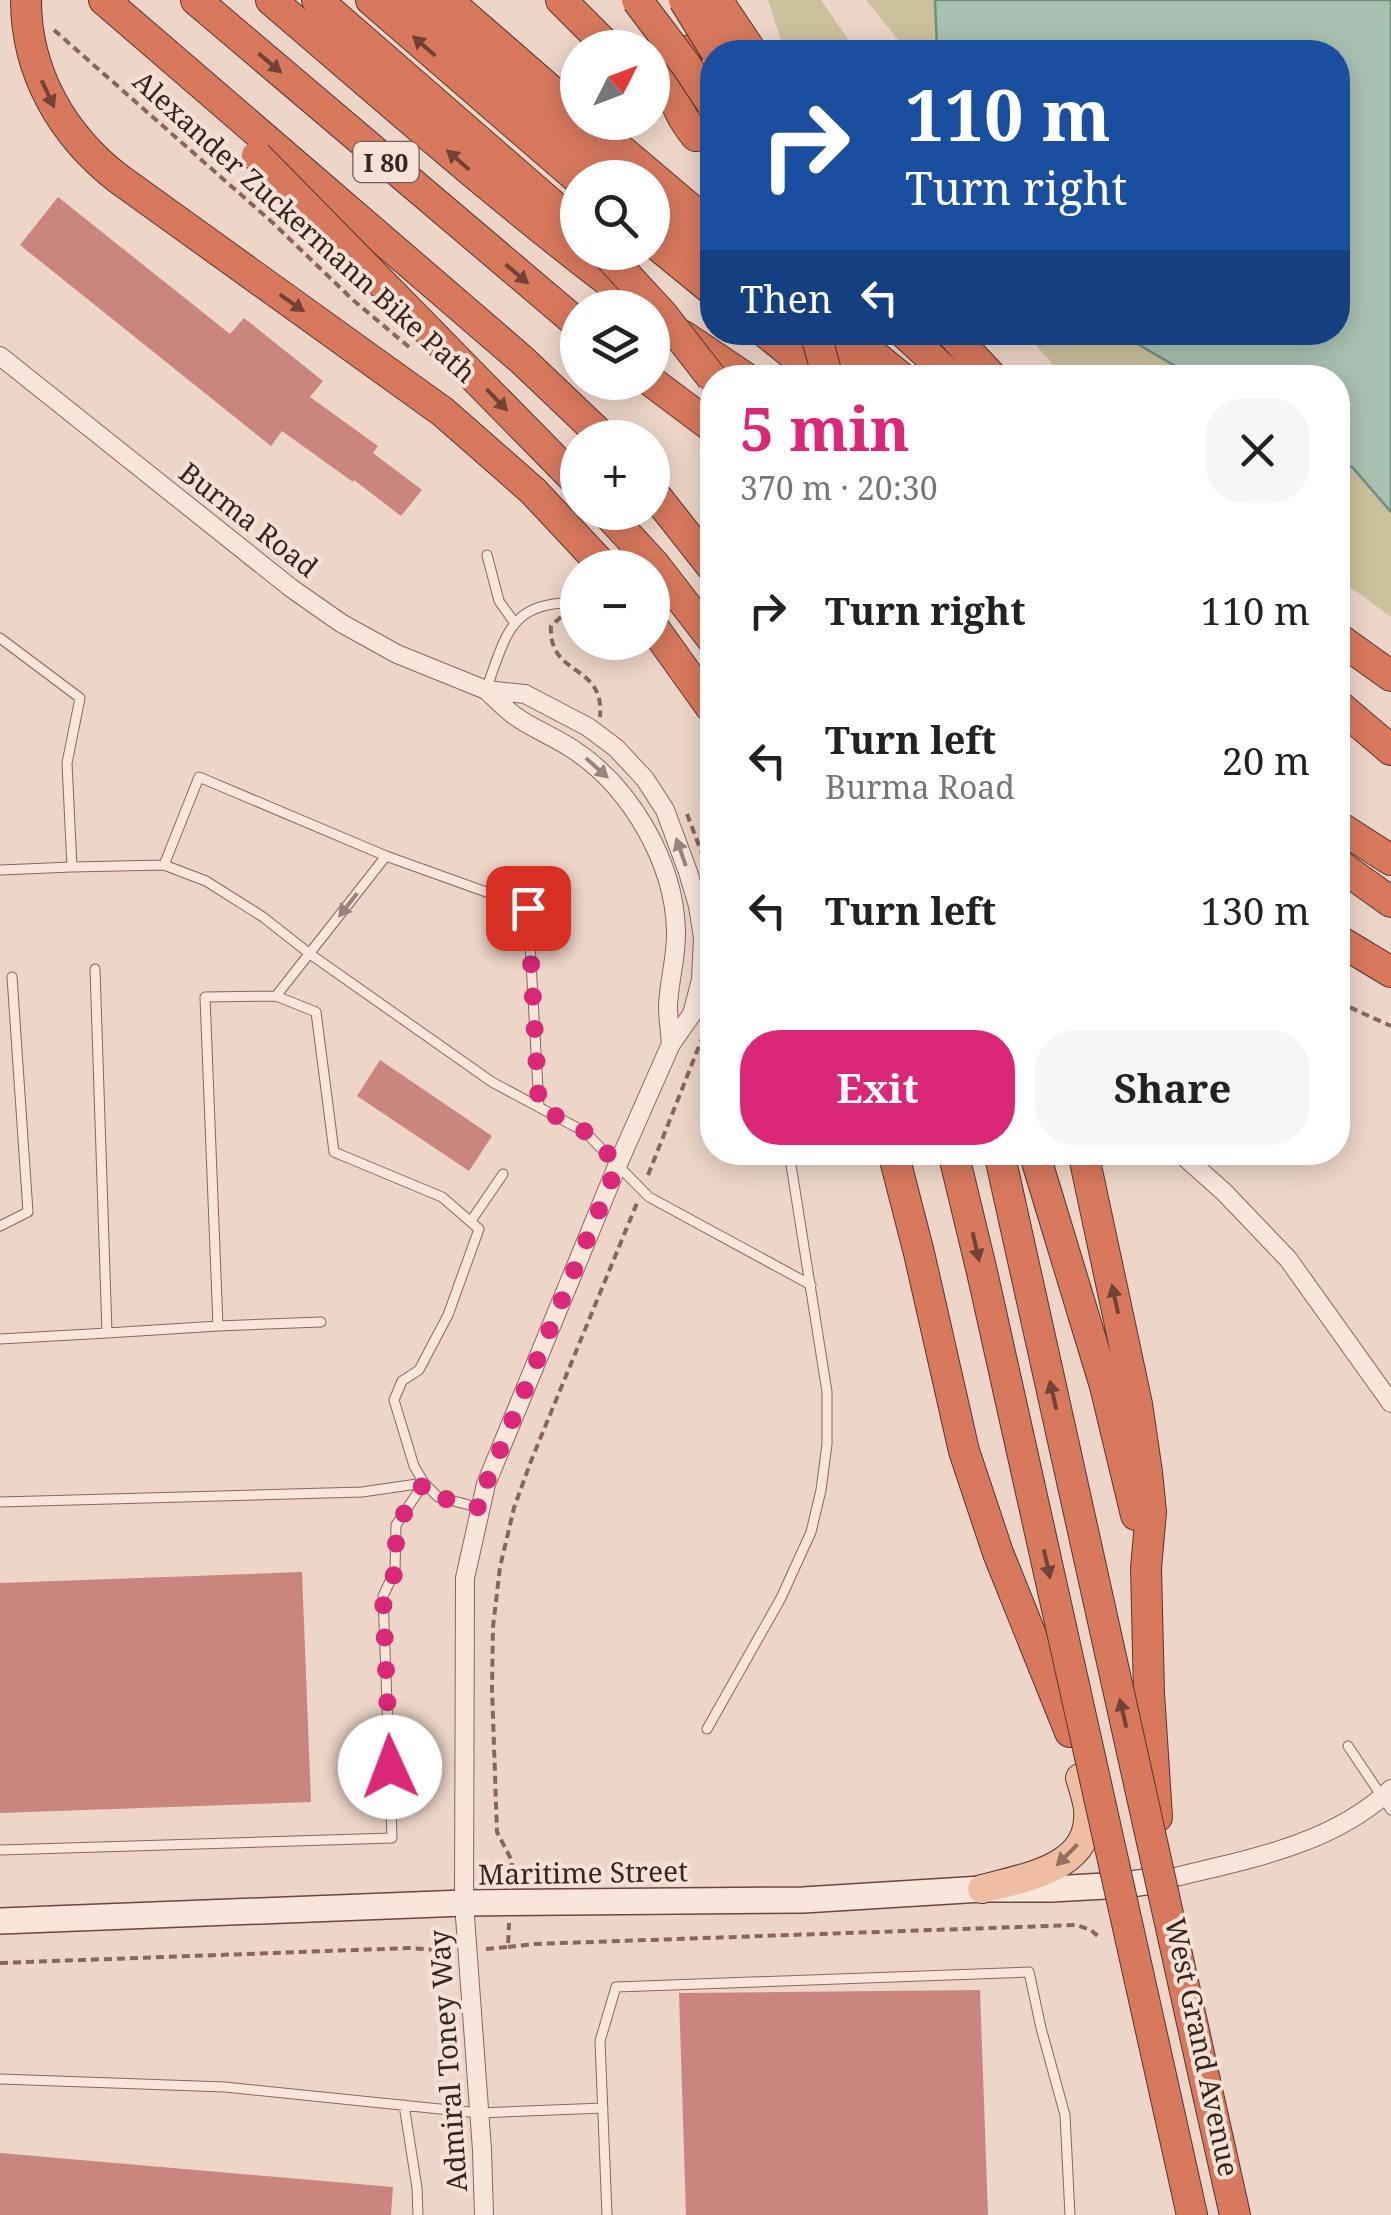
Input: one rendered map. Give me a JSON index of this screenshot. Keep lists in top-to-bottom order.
{
  "streets": {
    "highway": ["I 80"],
    "main road": ["Maritime Street", "West Grand Avenue"],
    "street": ["Burma Road", "Admiral Toney Way"],
    "path": ["Alexander Zuckermann Bike Path"]
  },
  "crossings": [
    ["Burma Road", "Maritime Street"],
    ["Burma Road", "Admiral Toney Way"],
    ["Maritime Street", "West Grand Avenue"],
    ["Maritime Street", "Admiral Toney Way"]
  ],
  "north": "top right",
  "page": {
    "map_buttons": ["+", "−"],
    "turn": ["110 m", "Turn right"],
    "then": "Then",
    "heading": ["5 min", "370 m · 20:30"],
    "list": [
      {
        "name": "Turn right",
        "value": "110 m"
      },
      {
        "name": "Turn left",
        "note": "Burma Road",
        "value": "20 m"
      },
      {
        "name": "Turn left",
        "value": "130 m"
      }
    ],
    "buttons": ["Exit", "Share"]
  }
}
